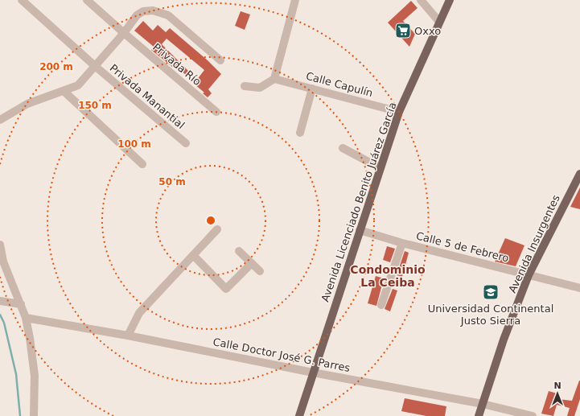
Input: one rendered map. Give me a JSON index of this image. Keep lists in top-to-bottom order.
{
  "streets": {
    "main road": ["Avenida Licenciado Benito Juárez García", "Avenida Insurgentes"],
    "street": [
      "Privada Río",
      "Calle Capulín",
      "Privada Manantial",
      "Calle 5 de Febrero",
      "Calle Doctor José G. Parres"
    ]
  },
  "crossings": [
    ["Calle Capulín", "Avenida Licenciado Benito Juárez García"],
    ["Avenida Licenciado Benito Juárez García", "Calle 5 de Febrero"],
    ["Avenida Licenciado Benito Juárez García", "Calle Doctor José G. Parres"],
    ["Avenida Insurgentes", "Calle 5 de Febrero"],
    ["Avenida Insurgentes", "Calle Doctor José G. Parres"]
  ],
  "districts": ["Condominio La Ceiba"],
  "places": {
    "supermarket": ["Oxxo"],
    "school or university": ["Universidad Continental Justo Sierra"]
  },
  "north": "top",
  "rings": [
    "200 m",
    "150 m",
    "100 m",
    "50 m"
  ]
}
